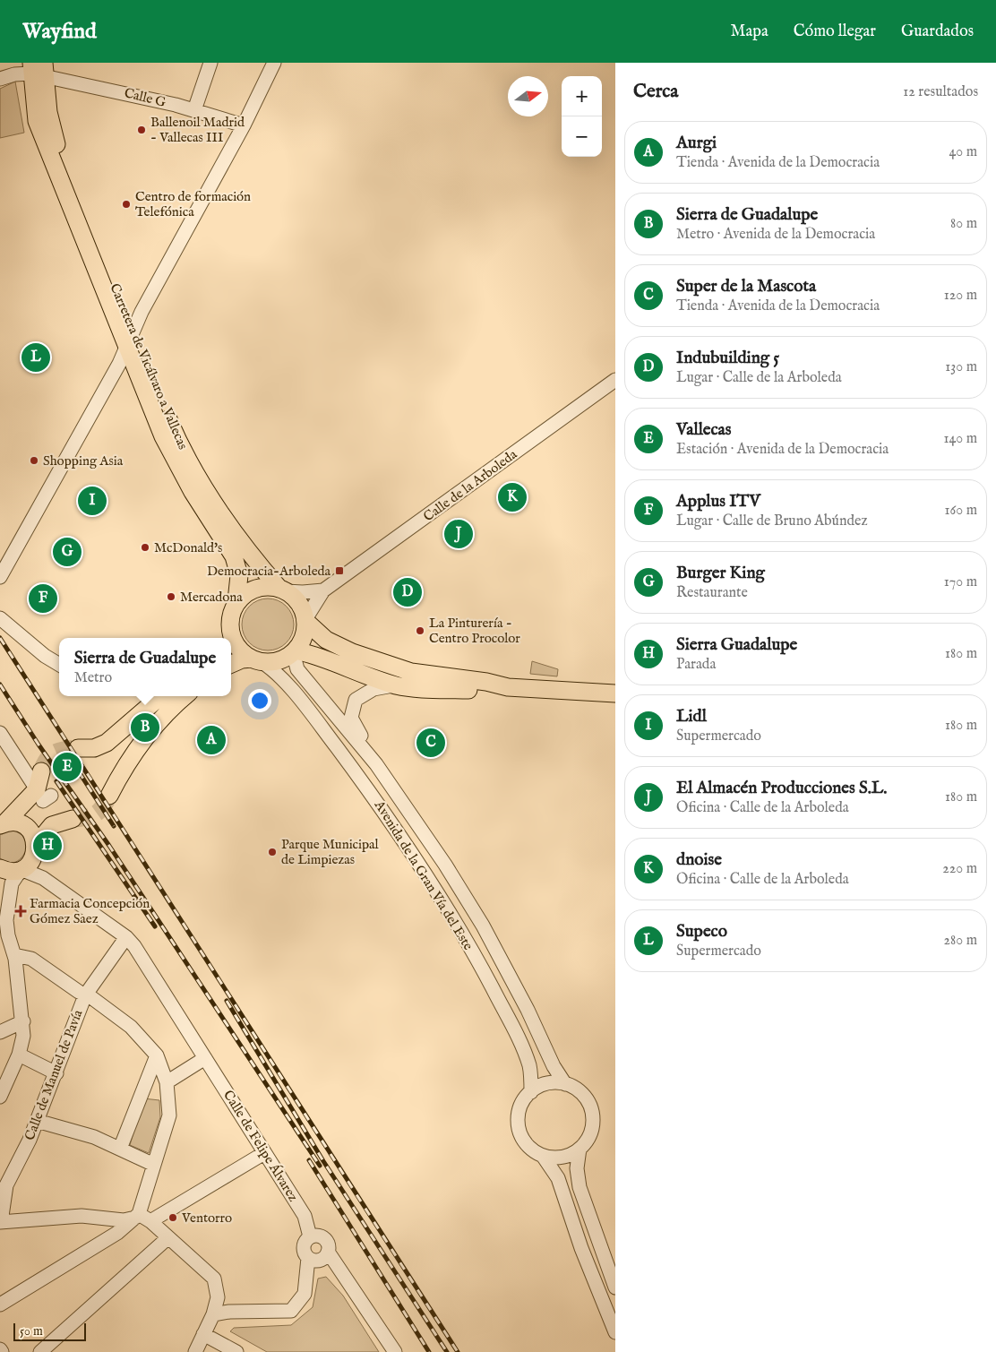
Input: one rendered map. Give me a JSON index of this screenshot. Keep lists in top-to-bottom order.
{
  "streets": {
    "main road": ["Carretera de Vicálvaro a Vallecas"],
    "street": [
      "Calle G",
      "Calle de la Arboleda",
      "Avenida de la Gran Vía del Este",
      "Calle de Manuel de Pavía",
      "Calle de Felipe Álvarez"
    ]
  },
  "crossings": [
    ["Calle G", "Carretera de Vicálvaro a Vallecas"],
    ["Carretera de Vicálvaro a Vallecas", "Calle de la Arboleda"],
    ["Carretera de Vicálvaro a Vallecas", "Avenida de la Gran Vía del Este"],
    ["Calle de la Arboleda", "Avenida de la Gran Vía del Este"],
    ["Calle de Manuel de Pavía", "Calle de Felipe Álvarez"]
  ],
  "places": {
    "other": [
      "Ballenoil Madrid - Vallecas III",
      "Centro de formación Telefónica",
      "Shopping Asia",
      "McDonald's",
      "Mercadona",
      "La Pinturería - Centro Procolor",
      "Parque Municipal de Limpiezas",
      "Ventorro"
    ],
    "transit": ["Democracia-Arboleda"],
    "health": ["Farmacia Concepción Gómez Saez"]
  },
  "scale_bar": "50 m",
  "north": "right",
  "page": {
    "header": "Wayfind",
    "nav": ["Mapa", "Cómo llegar", "Guardados"],
    "heading": ["Cerca", "12 resultados"],
    "map_buttons": ["+", "−"],
    "list": [
      {
        "mark": "A",
        "name": "Aurgi",
        "note": "Tienda · Avenida de la Democracia",
        "value": "40 m"
      },
      {
        "mark": "B",
        "name": "Sierra de Guadalupe",
        "note": "Metro · Avenida de la Democracia",
        "value": "80 m"
      },
      {
        "mark": "C",
        "name": "Super de la Mascota",
        "note": "Tienda · Avenida de la Democracia",
        "value": "120 m"
      },
      {
        "mark": "D",
        "name": "Indubuilding 5",
        "note": "Lugar · Calle de la Arboleda",
        "value": "130 m"
      },
      {
        "mark": "E",
        "name": "Vallecas",
        "note": "Estación · Avenida de la Democracia",
        "value": "140 m"
      },
      {
        "mark": "F",
        "name": "Applus ITV",
        "note": "Lugar · Calle de Bruno Abúndez",
        "value": "160 m"
      },
      {
        "mark": "G",
        "name": "Burger King",
        "note": "Restaurante",
        "value": "170 m"
      },
      {
        "mark": "H",
        "name": "Sierra Guadalupe",
        "note": "Parada",
        "value": "180 m"
      },
      {
        "mark": "I",
        "name": "Lidl",
        "note": "Supermercado",
        "value": "180 m"
      },
      {
        "mark": "J",
        "name": "El Almacén Producciones S.L.",
        "note": "Oficina · Calle de la Arboleda",
        "value": "180 m"
      },
      {
        "mark": "K",
        "name": "dnoise",
        "note": "Oficina · Calle de la Arboleda",
        "value": "220 m"
      },
      {
        "mark": "L",
        "name": "Supeco",
        "note": "Supermercado",
        "value": "280 m"
      }
    ],
    "pins": [
      "L",
      "K",
      "I",
      "J",
      "G",
      "D",
      "F",
      "B",
      "A",
      "C",
      "E",
      "H"
    ],
    "popup": ["Sierra de Guadalupe", "Metro"],
    "scale": "50 m"
  }
}
